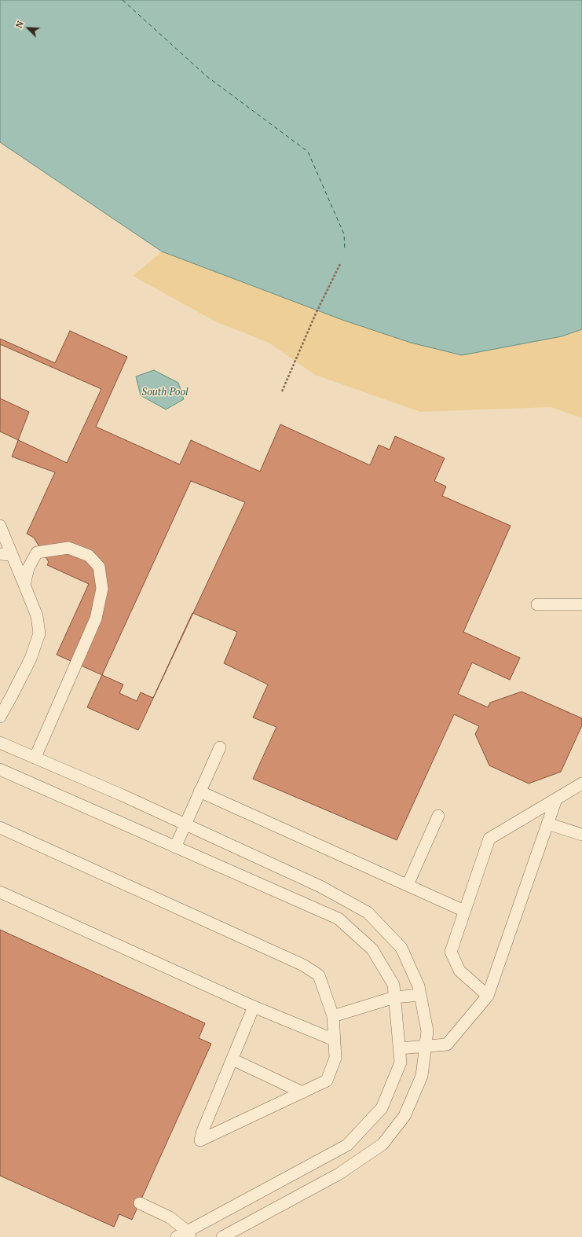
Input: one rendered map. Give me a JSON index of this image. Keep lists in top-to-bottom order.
{
  "water": ["South Pool"],
  "north": "top left"
}
